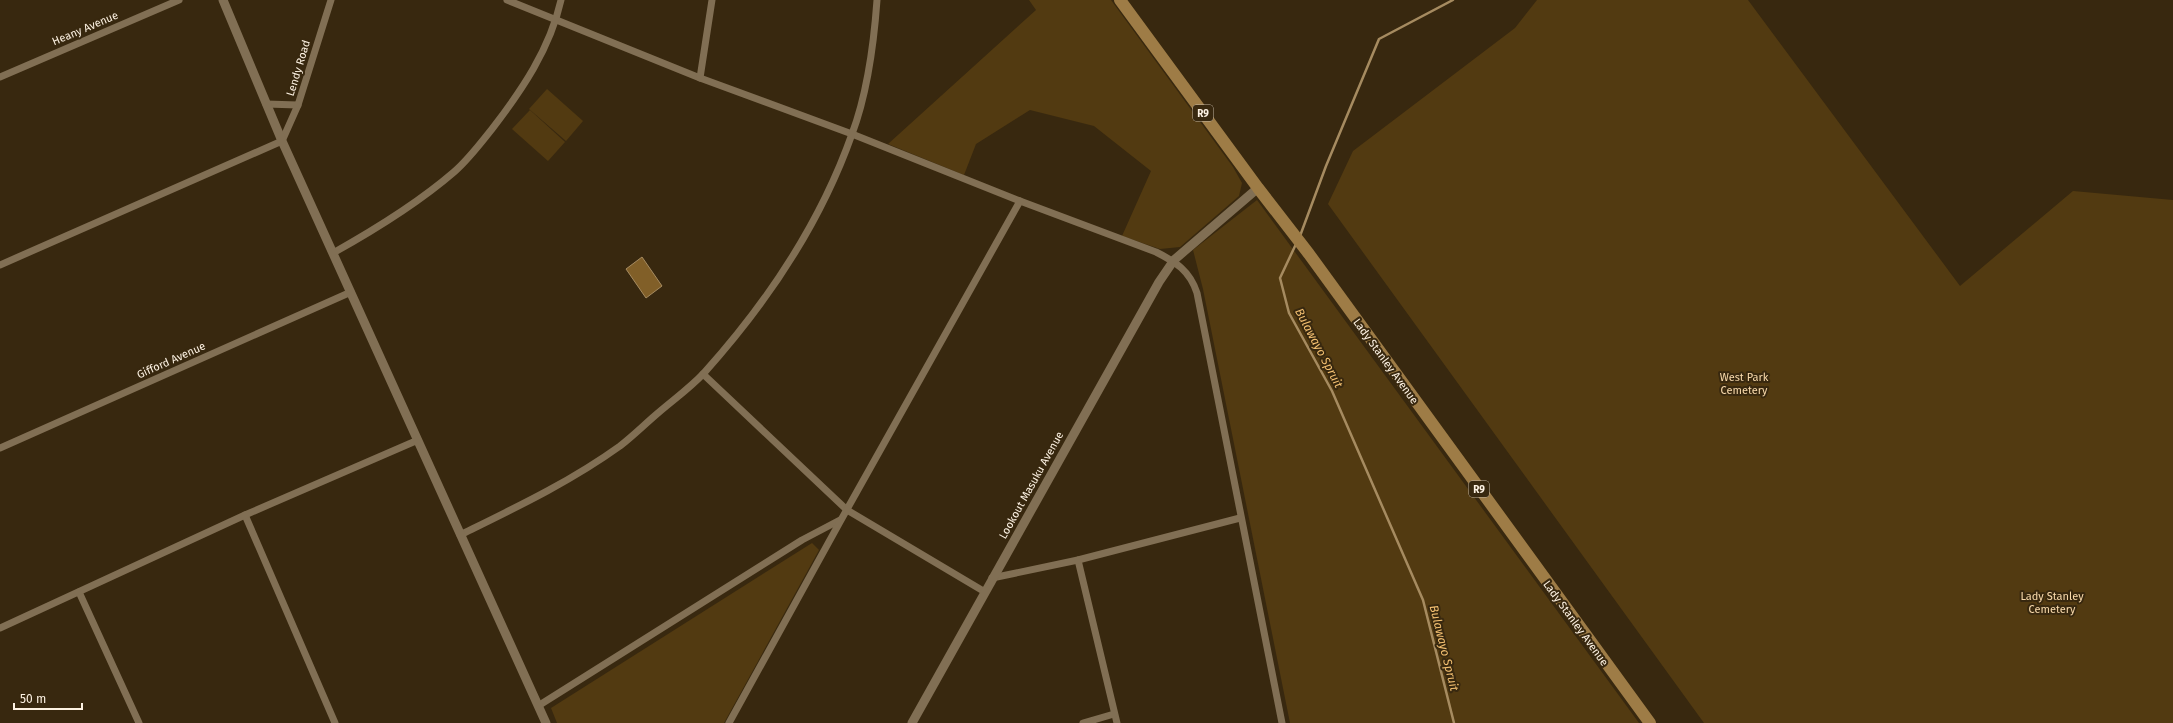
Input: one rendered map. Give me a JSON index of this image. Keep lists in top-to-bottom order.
{
  "streets": {
    "highway": ["R9", "Lady Stanley Avenue"],
    "street": [
      "Heany Avenue",
      "Lendy Road",
      "Gifford Avenue",
      "Lookout Masuku Avenue"
    ]
  },
  "crossings": [
    ["Lady Stanley Avenue", "Lookout Masuku Avenue"]
  ],
  "water": ["Bulawayo Spruit"],
  "parks": ["West Park Cemetery", "Lady Stanley Cemetery"],
  "scale_bar": "50 m"
}
